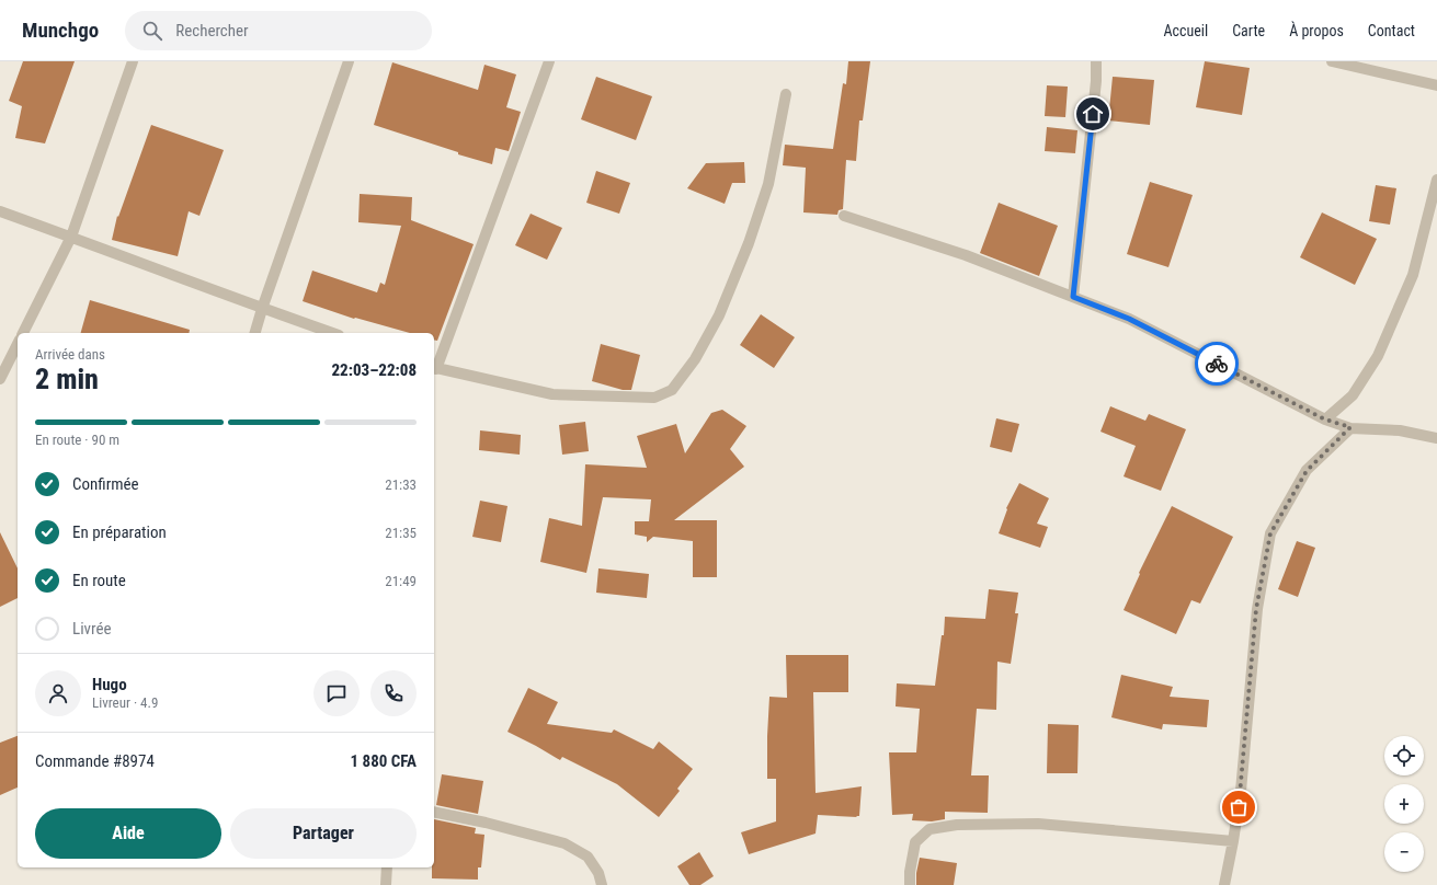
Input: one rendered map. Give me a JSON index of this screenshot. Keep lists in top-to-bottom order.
{
  "page": {
    "header": "Munchgo",
    "search": "Rechercher",
    "nav": [
      "Accueil",
      "Carte",
      "À propos",
      "Contact"
    ],
    "heading": ["2 min", "Arrivée dans", "22:03–22:08"],
    "panel": [
      "Hugo",
      "Livreur · 4.9",
      "Commande #8974",
      "1 880 CFA"
    ],
    "bar": "En route · 90 m",
    "list": [
      ["Confirmée", "21:33"],
      ["En préparation", "21:35"],
      ["En route", "21:49"],
      "Livrée"
    ],
    "map_buttons": ["+", "−"],
    "buttons": ["Aide", "Partager"]
  }
}
